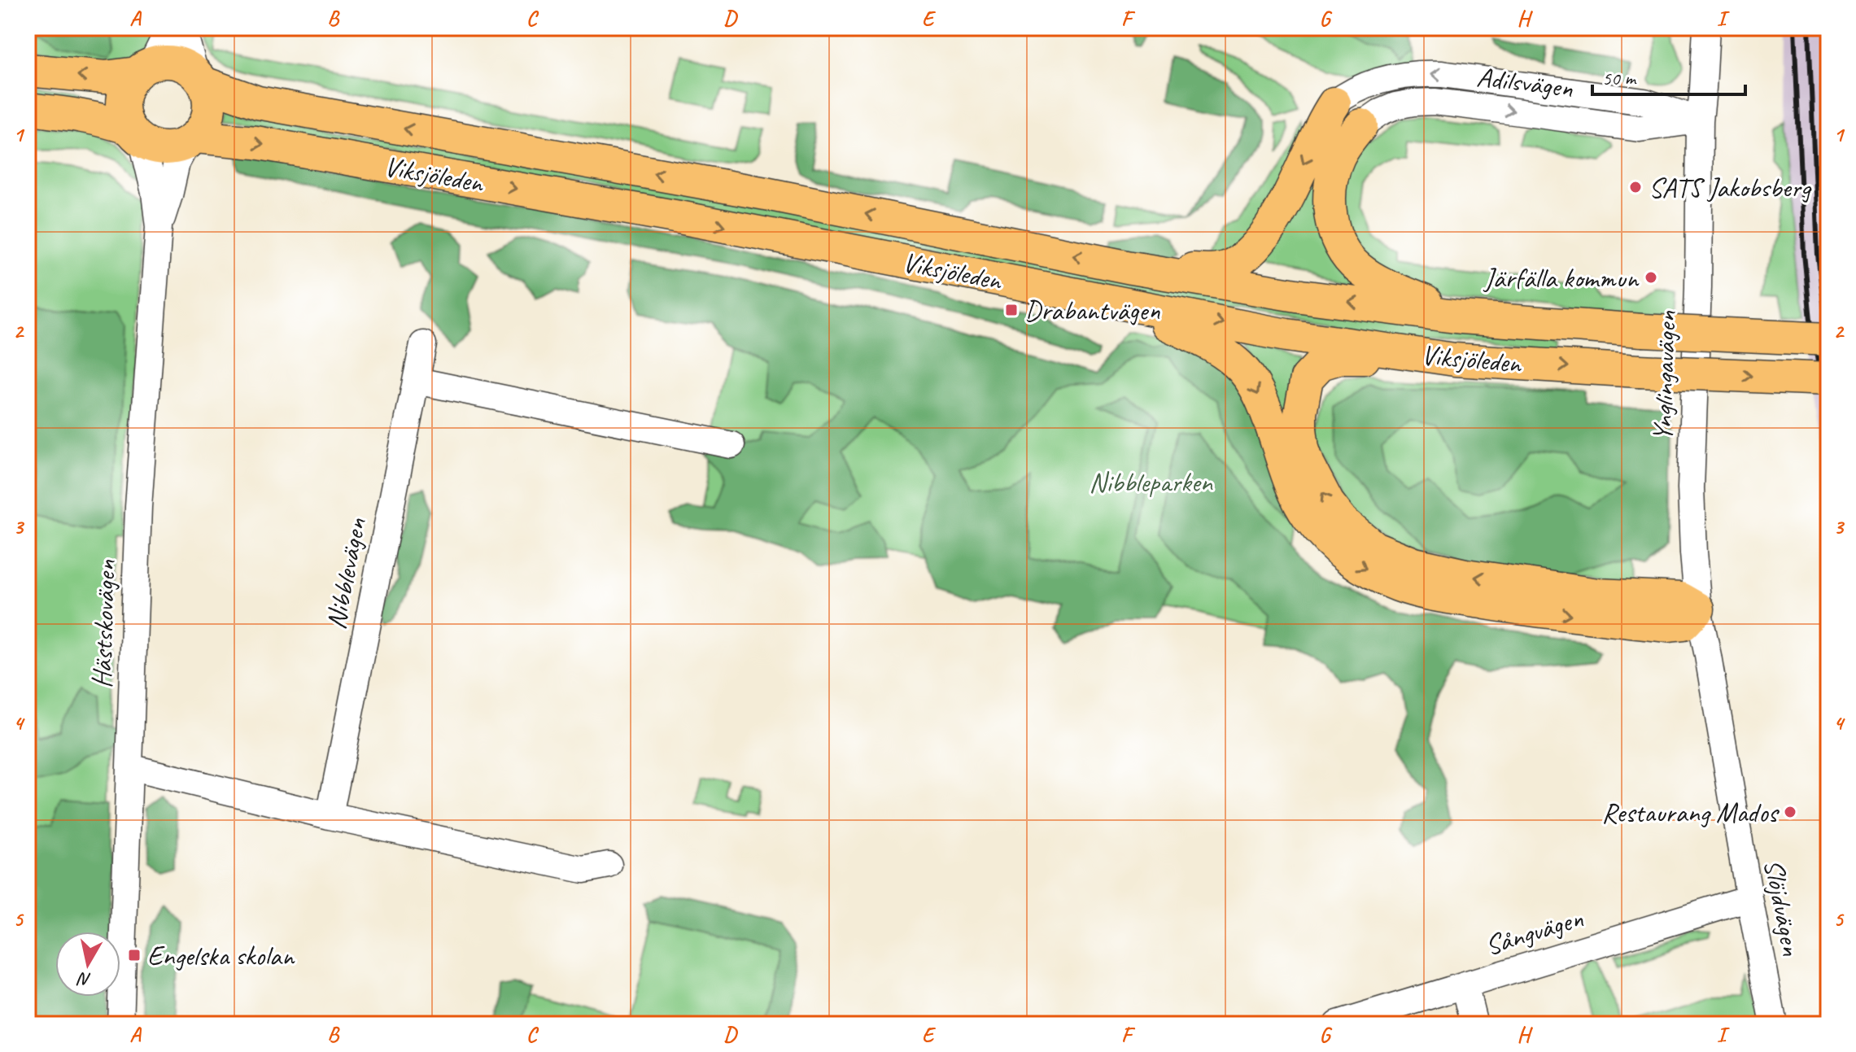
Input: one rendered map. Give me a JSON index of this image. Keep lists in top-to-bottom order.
{
  "streets": {
    "main road": ["Viksjöleden"],
    "street": [
      "Adilsvägen",
      "Ynglingavägen",
      "Nibblevägen",
      "Hästskovägen",
      "Slöjdvägen",
      "Sångvägen"
    ]
  },
  "crossings": [
    ["Adilsvägen", "Ynglingavägen"],
    ["Viksjöleden", "Hästskovägen"],
    ["Ynglingavägen", "Slöjdvägen"],
    ["Slöjdvägen", "Sångvägen"]
  ],
  "parks": ["Nibbleparken"],
  "places": {
    "other": ["SATS Jakobsberg", "Järfälla kommun", "Restaurang Mados"],
    "transit": ["Drabantvägen", "Engelska skolan"]
  },
  "scale_bar": "50 m",
  "north": "bottom",
  "grid": {
    "columns": [
      "A",
      "B",
      "C",
      "D",
      "E",
      "F",
      "G",
      "H",
      "I"
    ],
    "rows": [
      "1",
      "2",
      "3",
      "4",
      "5"
    ]
  }
}
